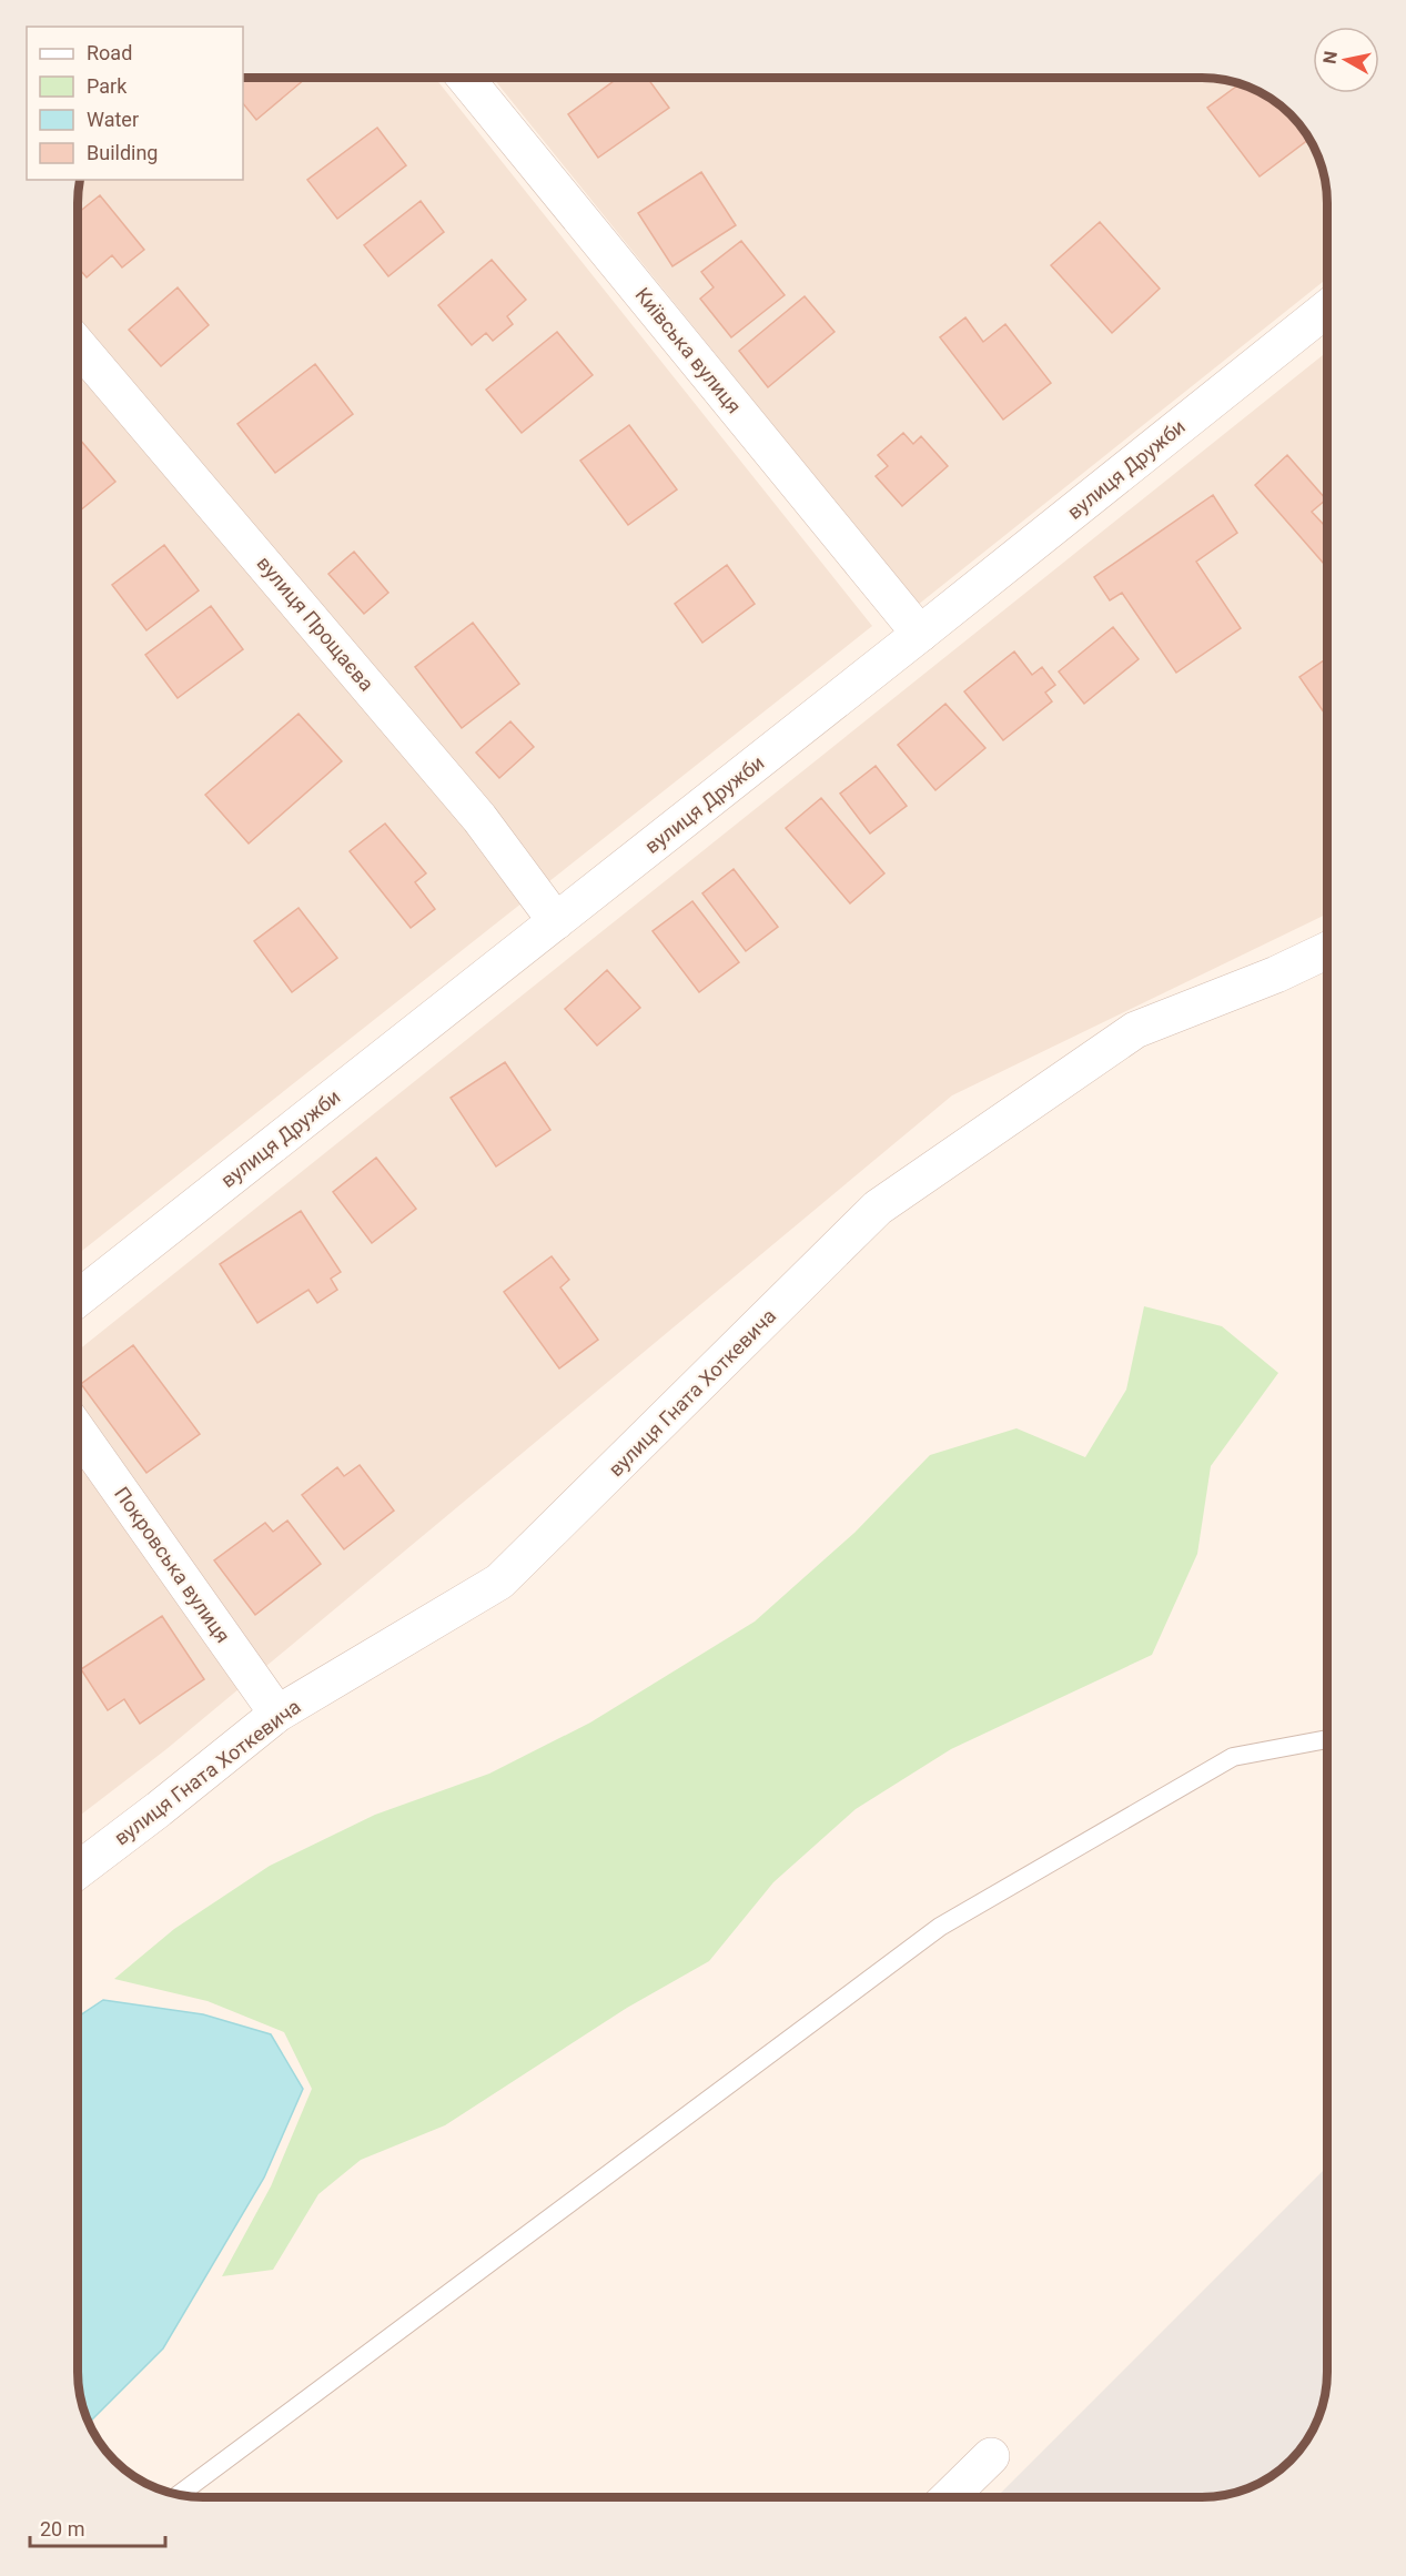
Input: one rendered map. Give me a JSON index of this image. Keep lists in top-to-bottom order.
{
  "streets": {
    "street": [
      "Київська вулиця",
      "вулиця Дружби",
      "вулиця Прощаєва",
      "вулиця Гната Хоткевича",
      "Покровська вулиця"
    ]
  },
  "crossings": [
    ["Київська вулиця", "вулиця Дружби"],
    ["вулиця Дружби", "вулиця Прощаєва"],
    ["вулиця Гната Хоткевича", "Покровська вулиця"]
  ],
  "legend": [
    "Road",
    "Park",
    "Water",
    "Building"
  ],
  "scale_bar": "20 m",
  "north": "left"
}
